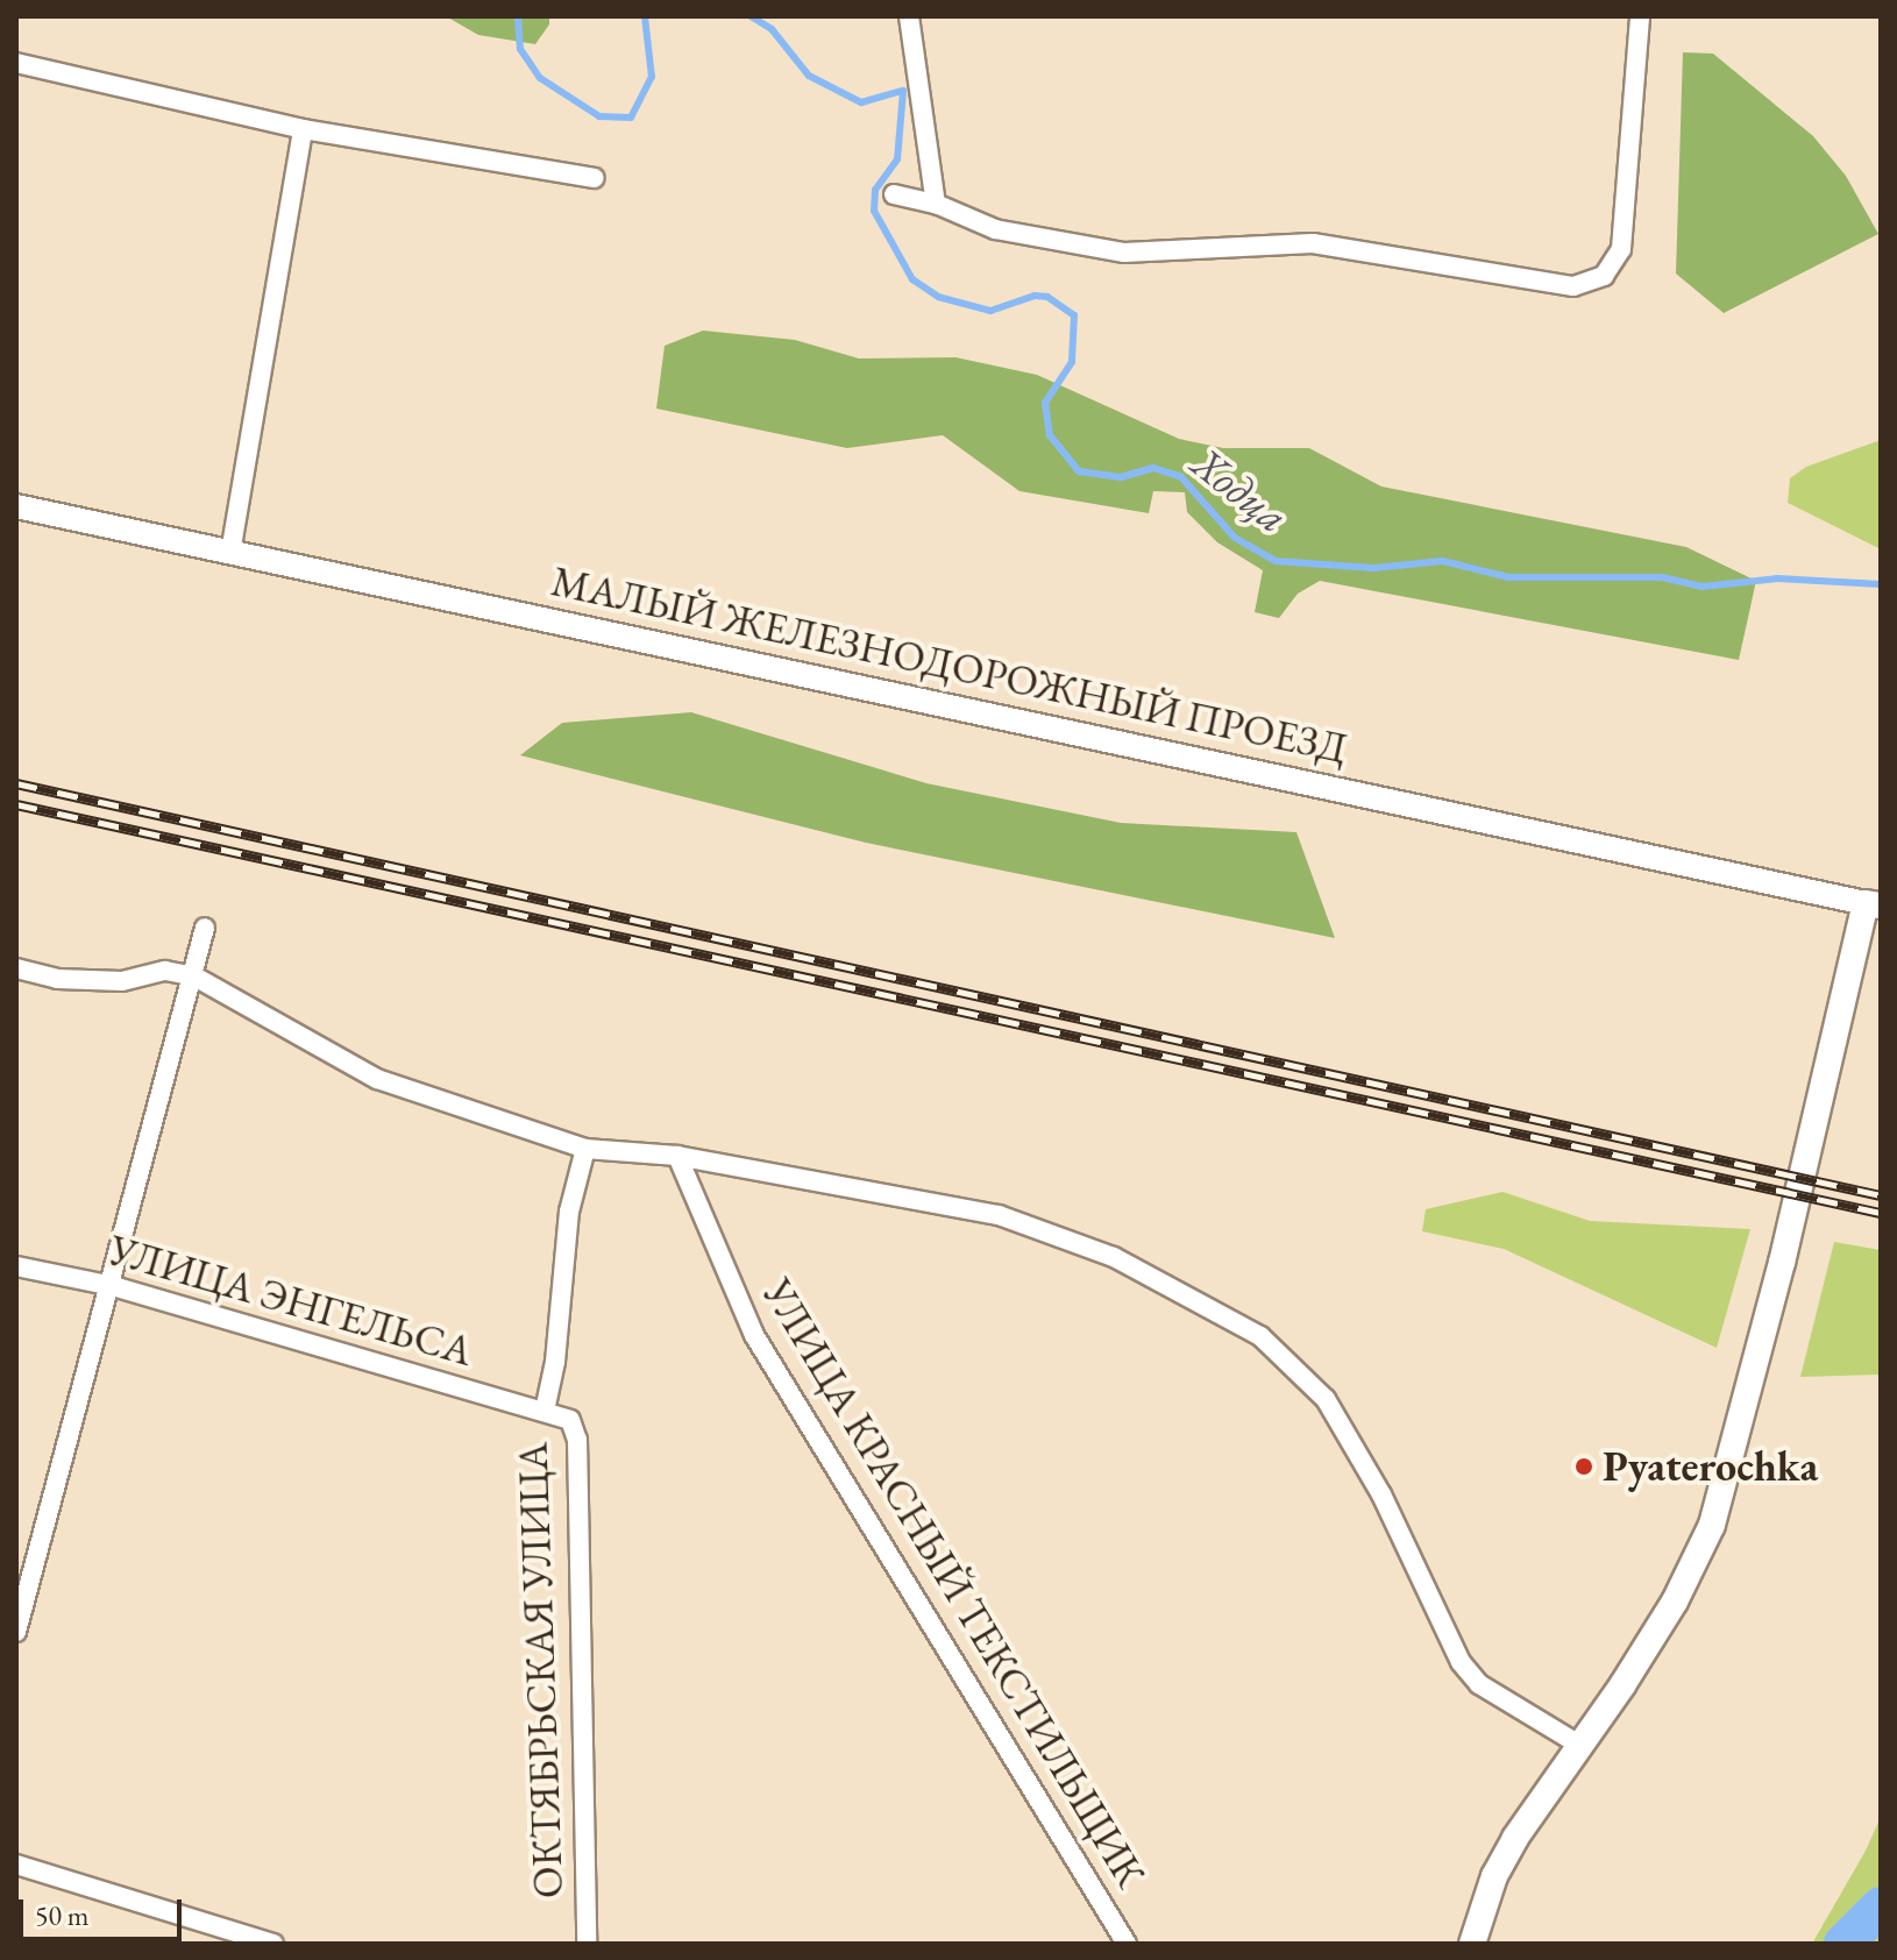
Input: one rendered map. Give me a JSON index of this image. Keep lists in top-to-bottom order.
{
  "streets": {
    "street": [
      "МАЛЫЙ ЖЕЛЕЗНОДОРОЖНЫЙ ПРОЕЗД",
      "УЛИЦА ЭНГЕЛЬСА",
      "УЛИЦА КРАСНЫЙ ТЕКСТИЛЬЩИК",
      "ОКТЯБРЬСКАЯ УЛИЦА"
    ]
  },
  "crossings": [
    ["УЛИЦА ЭНГЕЛЬСА", "ОКТЯБРЬСКАЯ УЛИЦА"]
  ],
  "water": ["Ходца"],
  "places": ["Pyaterochka"],
  "scale_bar": "50 m"
}
